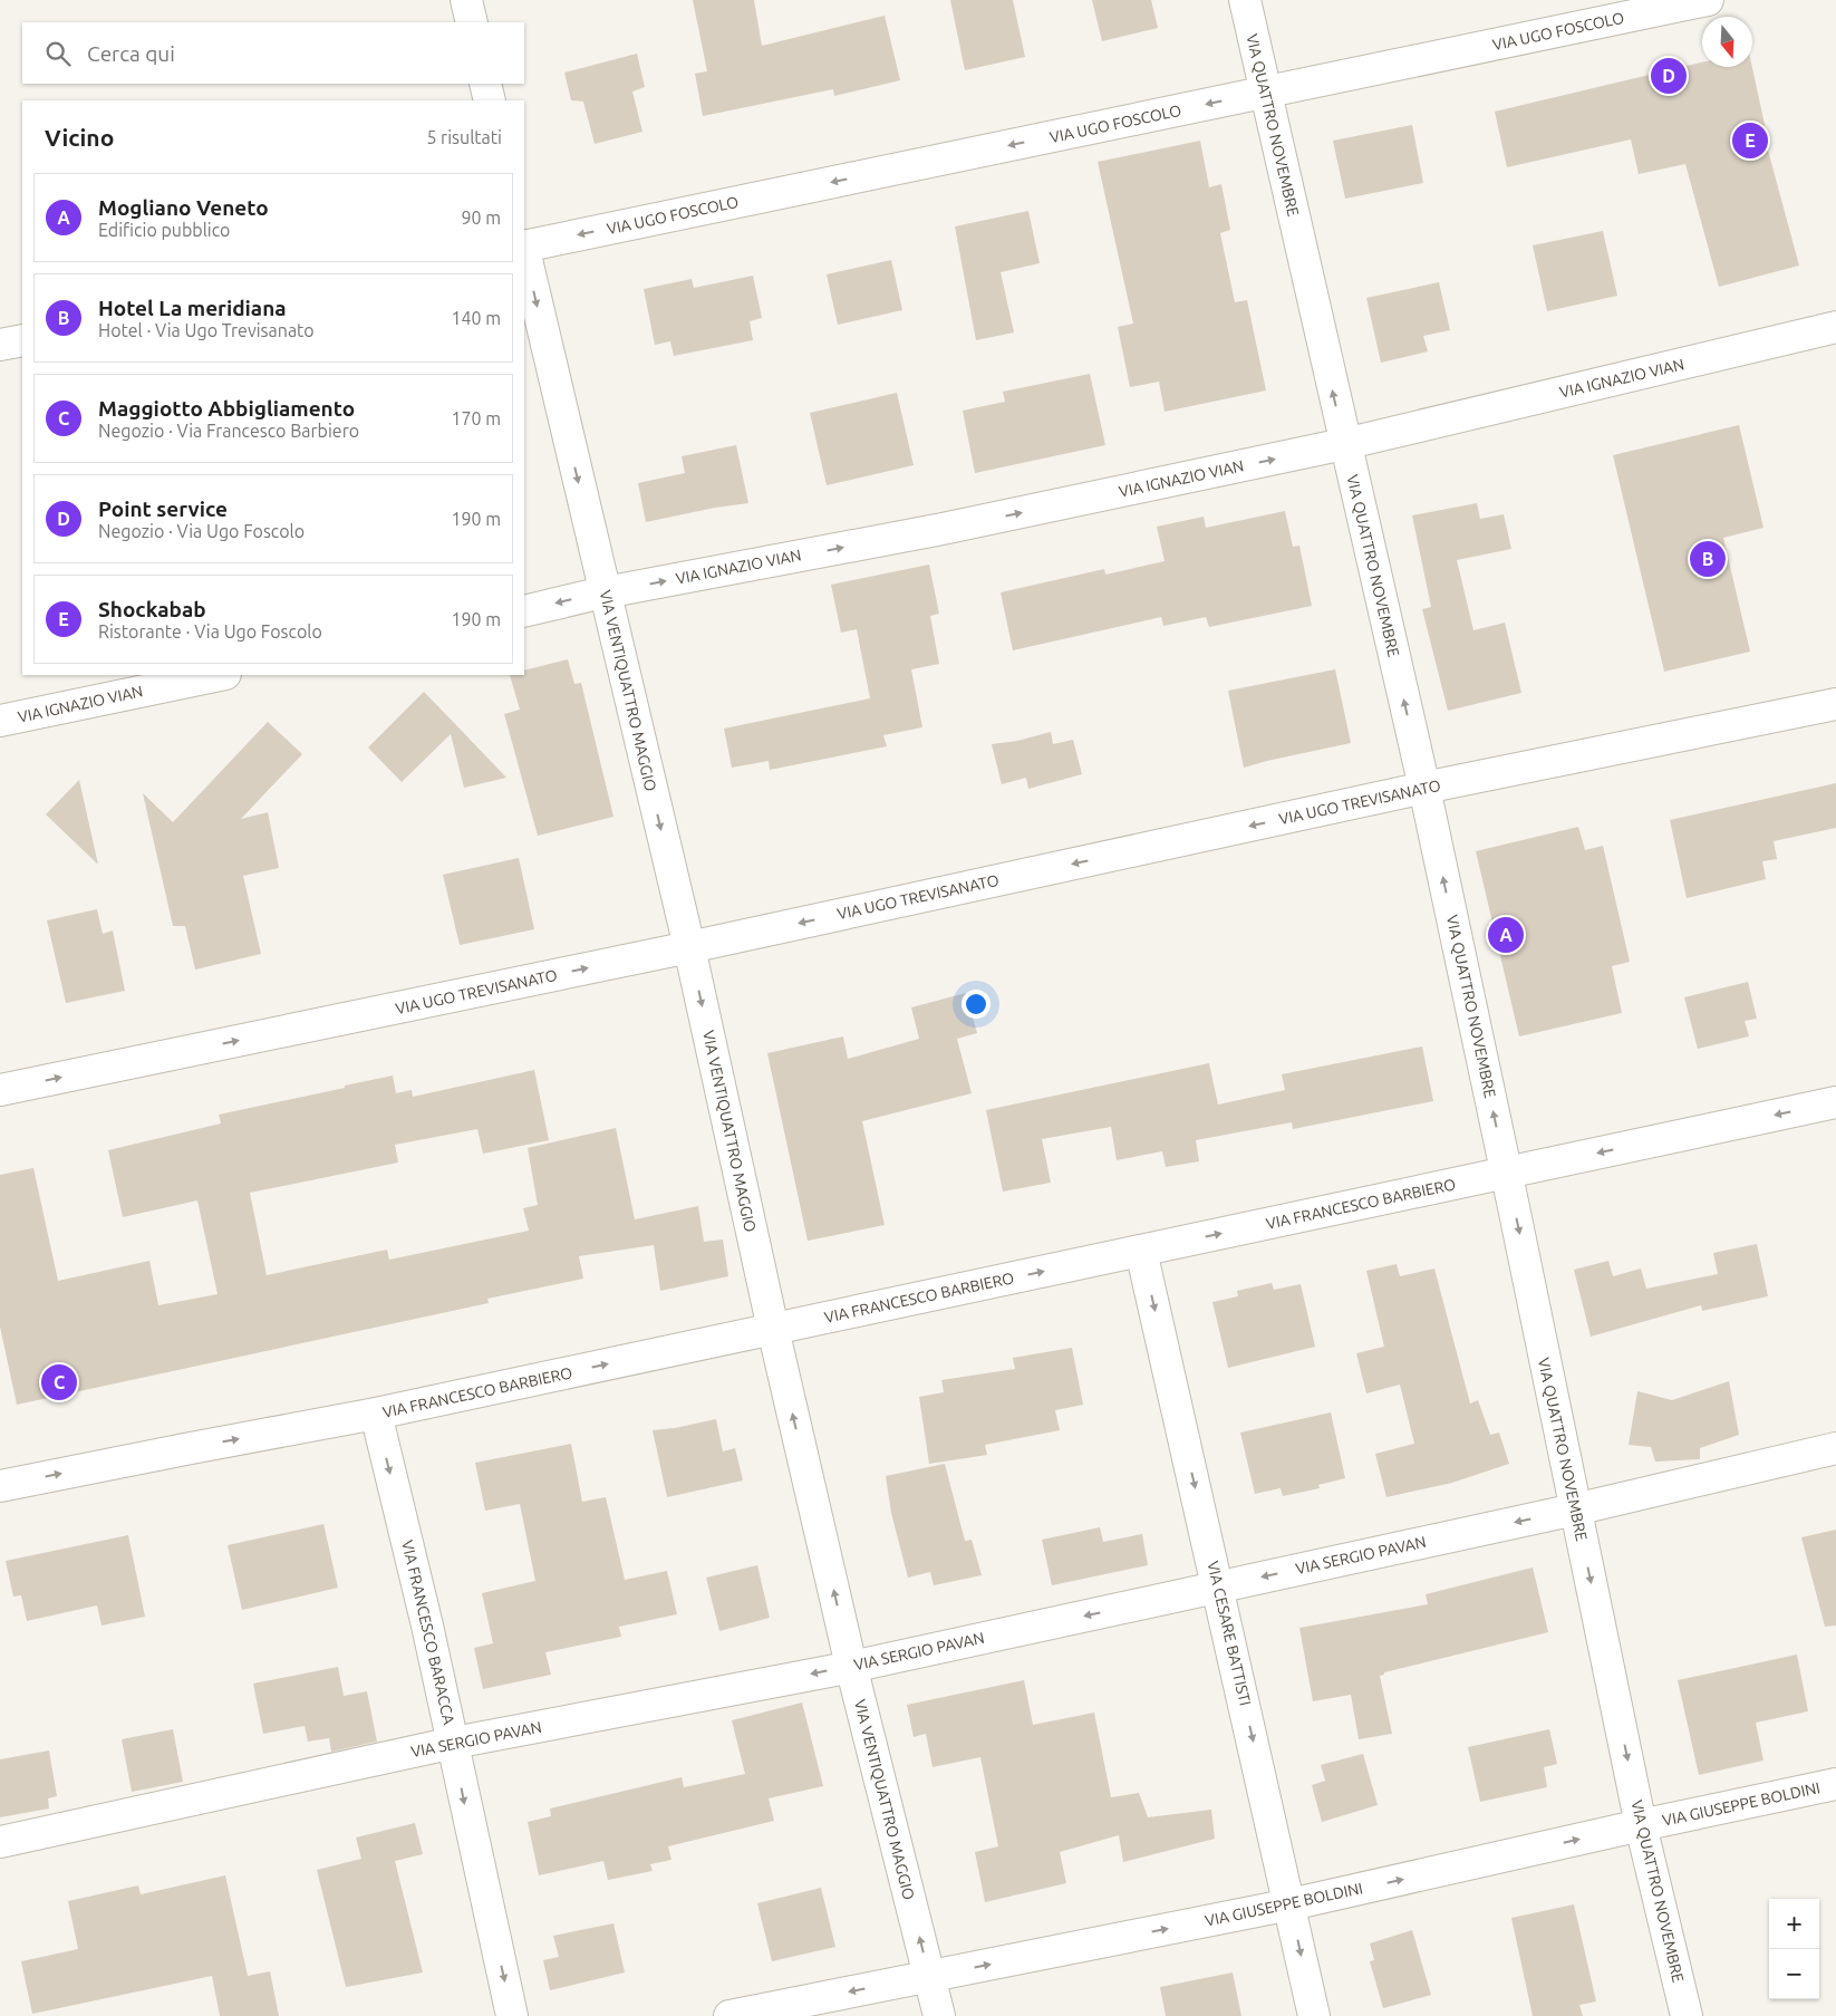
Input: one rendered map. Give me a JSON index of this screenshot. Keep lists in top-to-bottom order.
{
  "streets": {
    "street": [
      "VIA UGO FOSCOLO",
      "VIA QUATTRO NOVEMBRE",
      "VIA IGNAZIO VIAN",
      "VIA VENTIQUATTRO MAGGIO",
      "VIA UGO TREVISANATO",
      "VIA FRANCESCO BARBIERO",
      "VIA SERGIO PAVAN",
      "VIA FRANCESCO BARACCA",
      "VIA CESARE BATTISTI",
      "VIA GIUSEPPE BOLDINI"
    ]
  },
  "crossings": [
    ["VIA UGO FOSCOLO", "VIA QUATTRO NOVEMBRE"],
    ["VIA QUATTRO NOVEMBRE", "VIA IGNAZIO VIAN"],
    ["VIA QUATTRO NOVEMBRE", "VIA UGO TREVISANATO"],
    ["VIA QUATTRO NOVEMBRE", "VIA FRANCESCO BARBIERO"],
    ["VIA QUATTRO NOVEMBRE", "VIA SERGIO PAVAN"],
    ["VIA QUATTRO NOVEMBRE", "VIA GIUSEPPE BOLDINI"],
    ["VIA IGNAZIO VIAN", "VIA VENTIQUATTRO MAGGIO"],
    ["VIA VENTIQUATTRO MAGGIO", "VIA UGO TREVISANATO"],
    ["VIA VENTIQUATTRO MAGGIO", "VIA FRANCESCO BARBIERO"],
    ["VIA VENTIQUATTRO MAGGIO", "VIA SERGIO PAVAN"],
    ["VIA VENTIQUATTRO MAGGIO", "VIA GIUSEPPE BOLDINI"],
    ["VIA FRANCESCO BARBIERO", "VIA FRANCESCO BARACCA"],
    ["VIA FRANCESCO BARBIERO", "VIA CESARE BATTISTI"],
    ["VIA SERGIO PAVAN", "VIA FRANCESCO BARACCA"],
    ["VIA SERGIO PAVAN", "VIA CESARE BATTISTI"],
    ["VIA CESARE BATTISTI", "VIA GIUSEPPE BOLDINI"]
  ],
  "one_way": [
    "VIA UGO FOSCOLO",
    "VIA IGNAZIO VIAN",
    "VIA SERGIO PAVAN",
    "VIA FRANCESCO BARACCA",
    "VIA CESARE BATTISTI"
  ],
  "north": "bottom",
  "page": {
    "search": "Cerca qui",
    "pins": [
      "D",
      "E",
      "B",
      "A",
      "C"
    ],
    "heading": ["Vicino", "5 risultati"],
    "list": [
      {
        "mark": "A",
        "name": "Mogliano Veneto",
        "note": "Edificio pubblico",
        "value": "90 m"
      },
      {
        "mark": "B",
        "name": "Hotel La meridiana",
        "note": "Hotel · Via Ugo Trevisanato",
        "value": "140 m"
      },
      {
        "mark": "C",
        "name": "Maggiotto Abbigliamento",
        "note": "Negozio · Via Francesco Barbiero",
        "value": "170 m"
      },
      {
        "mark": "D",
        "name": "Point service",
        "note": "Negozio · Via Ugo Foscolo",
        "value": "190 m"
      },
      {
        "mark": "E",
        "name": "Shockabab",
        "note": "Ristorante · Via Ugo Foscolo",
        "value": "190 m"
      }
    ],
    "map_buttons": ["+", "−"]
  }
}
